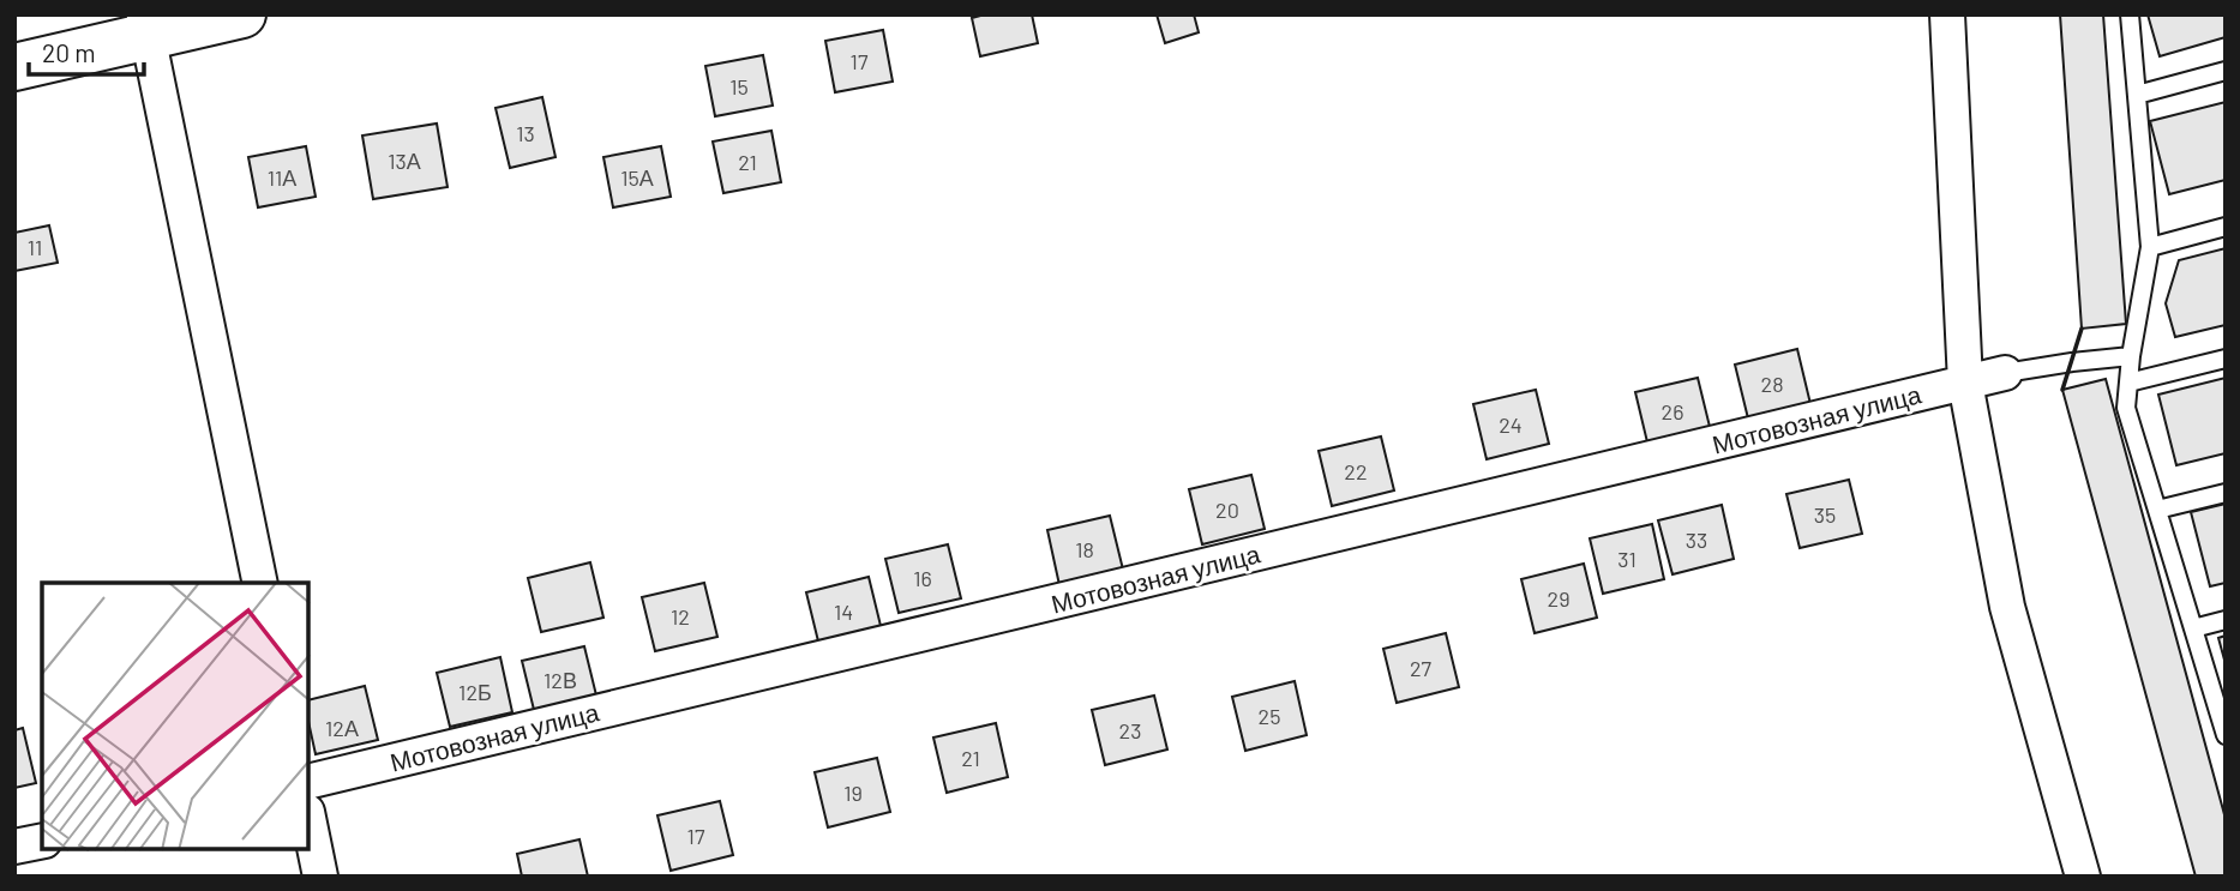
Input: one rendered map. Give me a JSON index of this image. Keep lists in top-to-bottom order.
{
  "streets": {
    "street": ["Мотовозная улица"]
  },
  "house_numbers": [
    "17",
    "15",
    "13",
    "13А",
    "21",
    "11А",
    "15А",
    "11",
    "28",
    "26",
    "24",
    "22",
    "20",
    "35",
    "33",
    "18",
    "31",
    "16",
    "29",
    "14",
    "12",
    "27",
    "12В",
    "12Б",
    "25",
    "12А",
    "23",
    "21",
    "19",
    "17"
  ],
  "scale_bar": "20 m"
}
